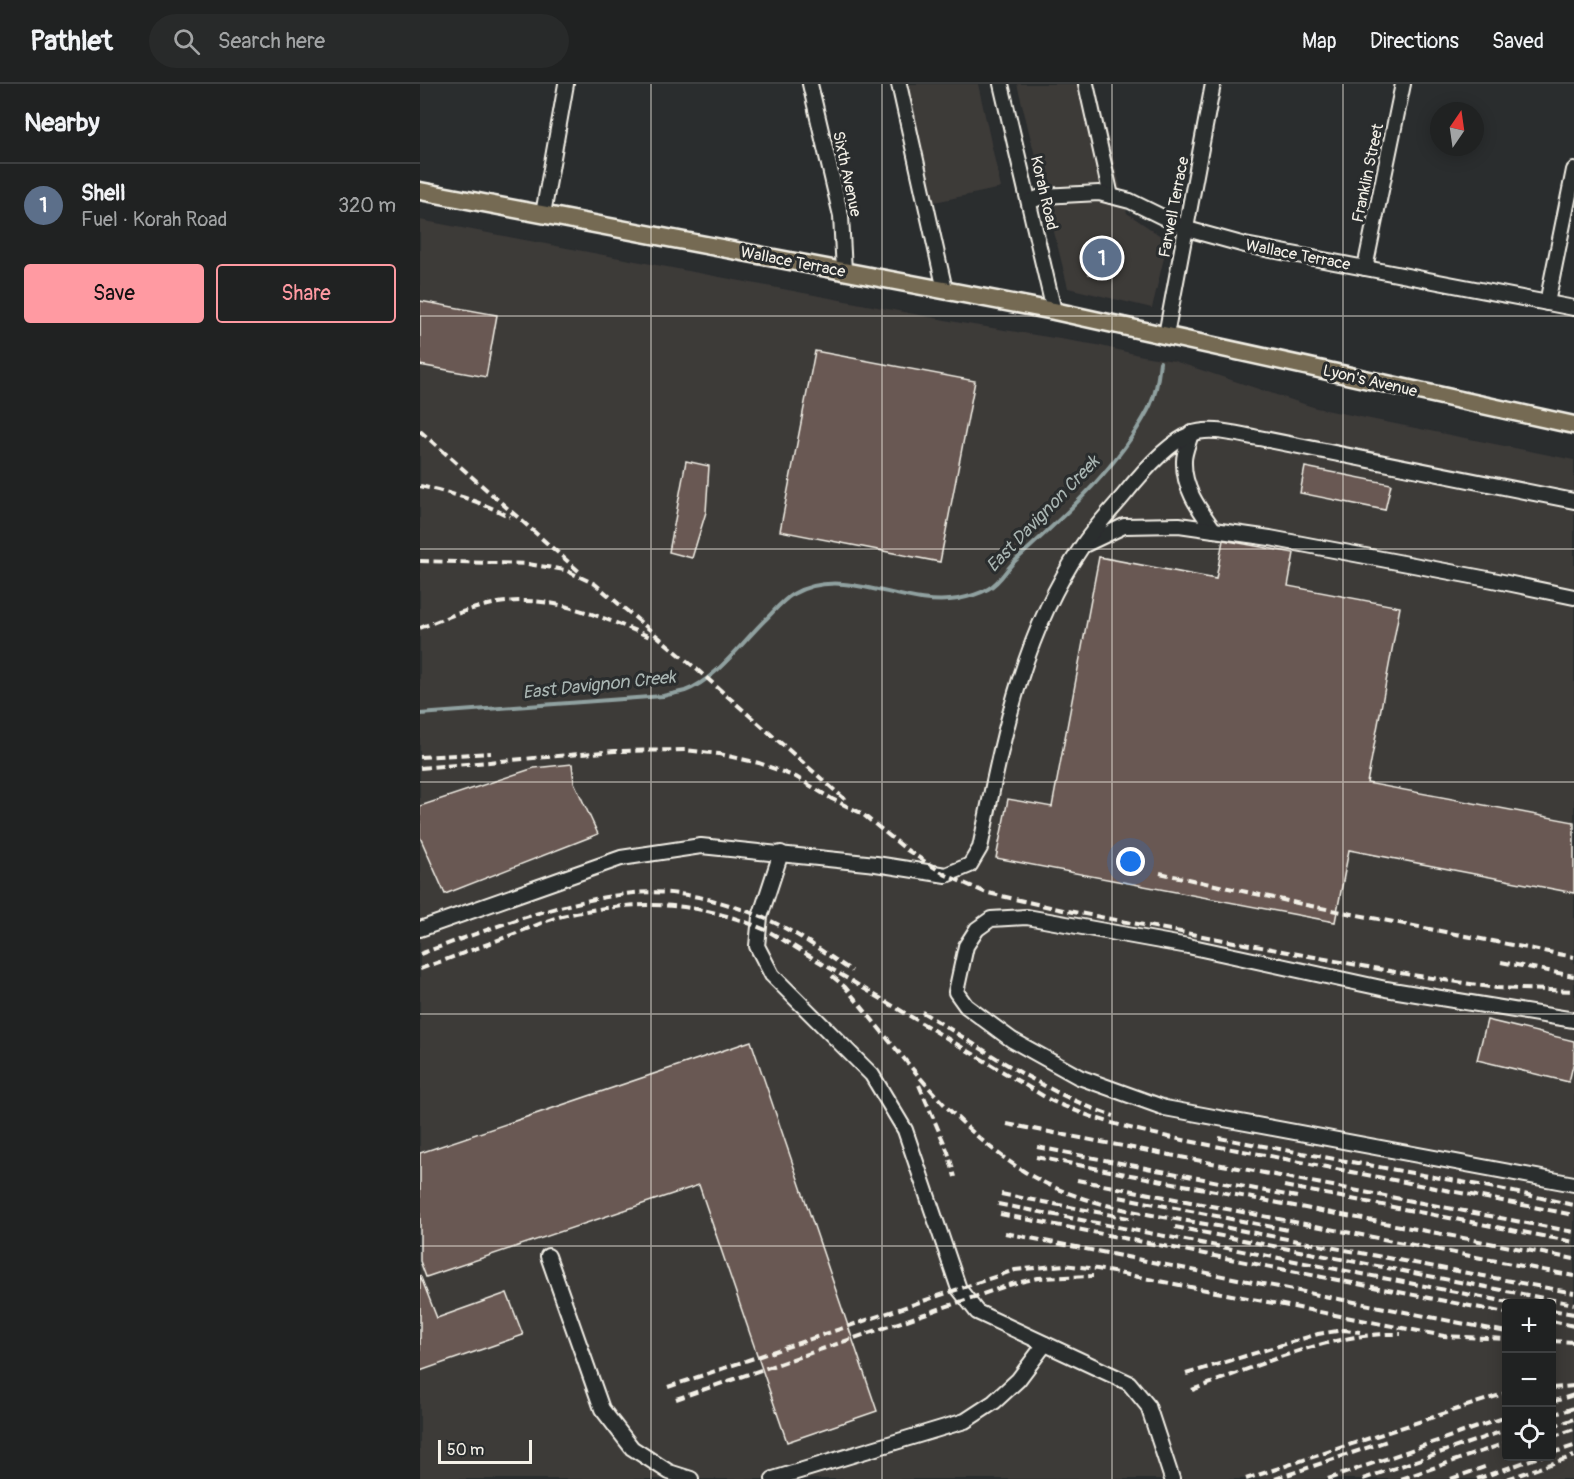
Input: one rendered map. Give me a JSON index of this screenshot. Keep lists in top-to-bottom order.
{
  "streets": {
    "main road": ["Wallace Terrace", "Lyon's Avenue"],
    "street": [
      "Franklin Street",
      "Sixth Avenue",
      "Korah Road",
      "Farwell Terrace"
    ]
  },
  "crossings": [
    ["Franklin Street", "Wallace Terrace"],
    ["Sixth Avenue", "Wallace Terrace"],
    ["Korah Road", "Wallace Terrace"],
    ["Farwell Terrace", "Wallace Terrace"],
    ["Farwell Terrace", "Lyon's Avenue"],
    ["Wallace Terrace", "Lyon's Avenue"]
  ],
  "water": ["East Davignon Creek"],
  "scale_bar": "50 m",
  "north": "top",
  "page": {
    "header": "Pathlet",
    "search": "Search here",
    "nav": ["Map", "Directions", "Saved"],
    "heading": "Nearby",
    "list": [
      {
        "mark": "1",
        "name": "Shell",
        "note": "Fuel · Korah Road",
        "value": "320 m"
      }
    ],
    "pins": "1",
    "buttons": ["Save", "Share"],
    "map_buttons": ["+", "−"],
    "scale": "50 m"
  }
}
